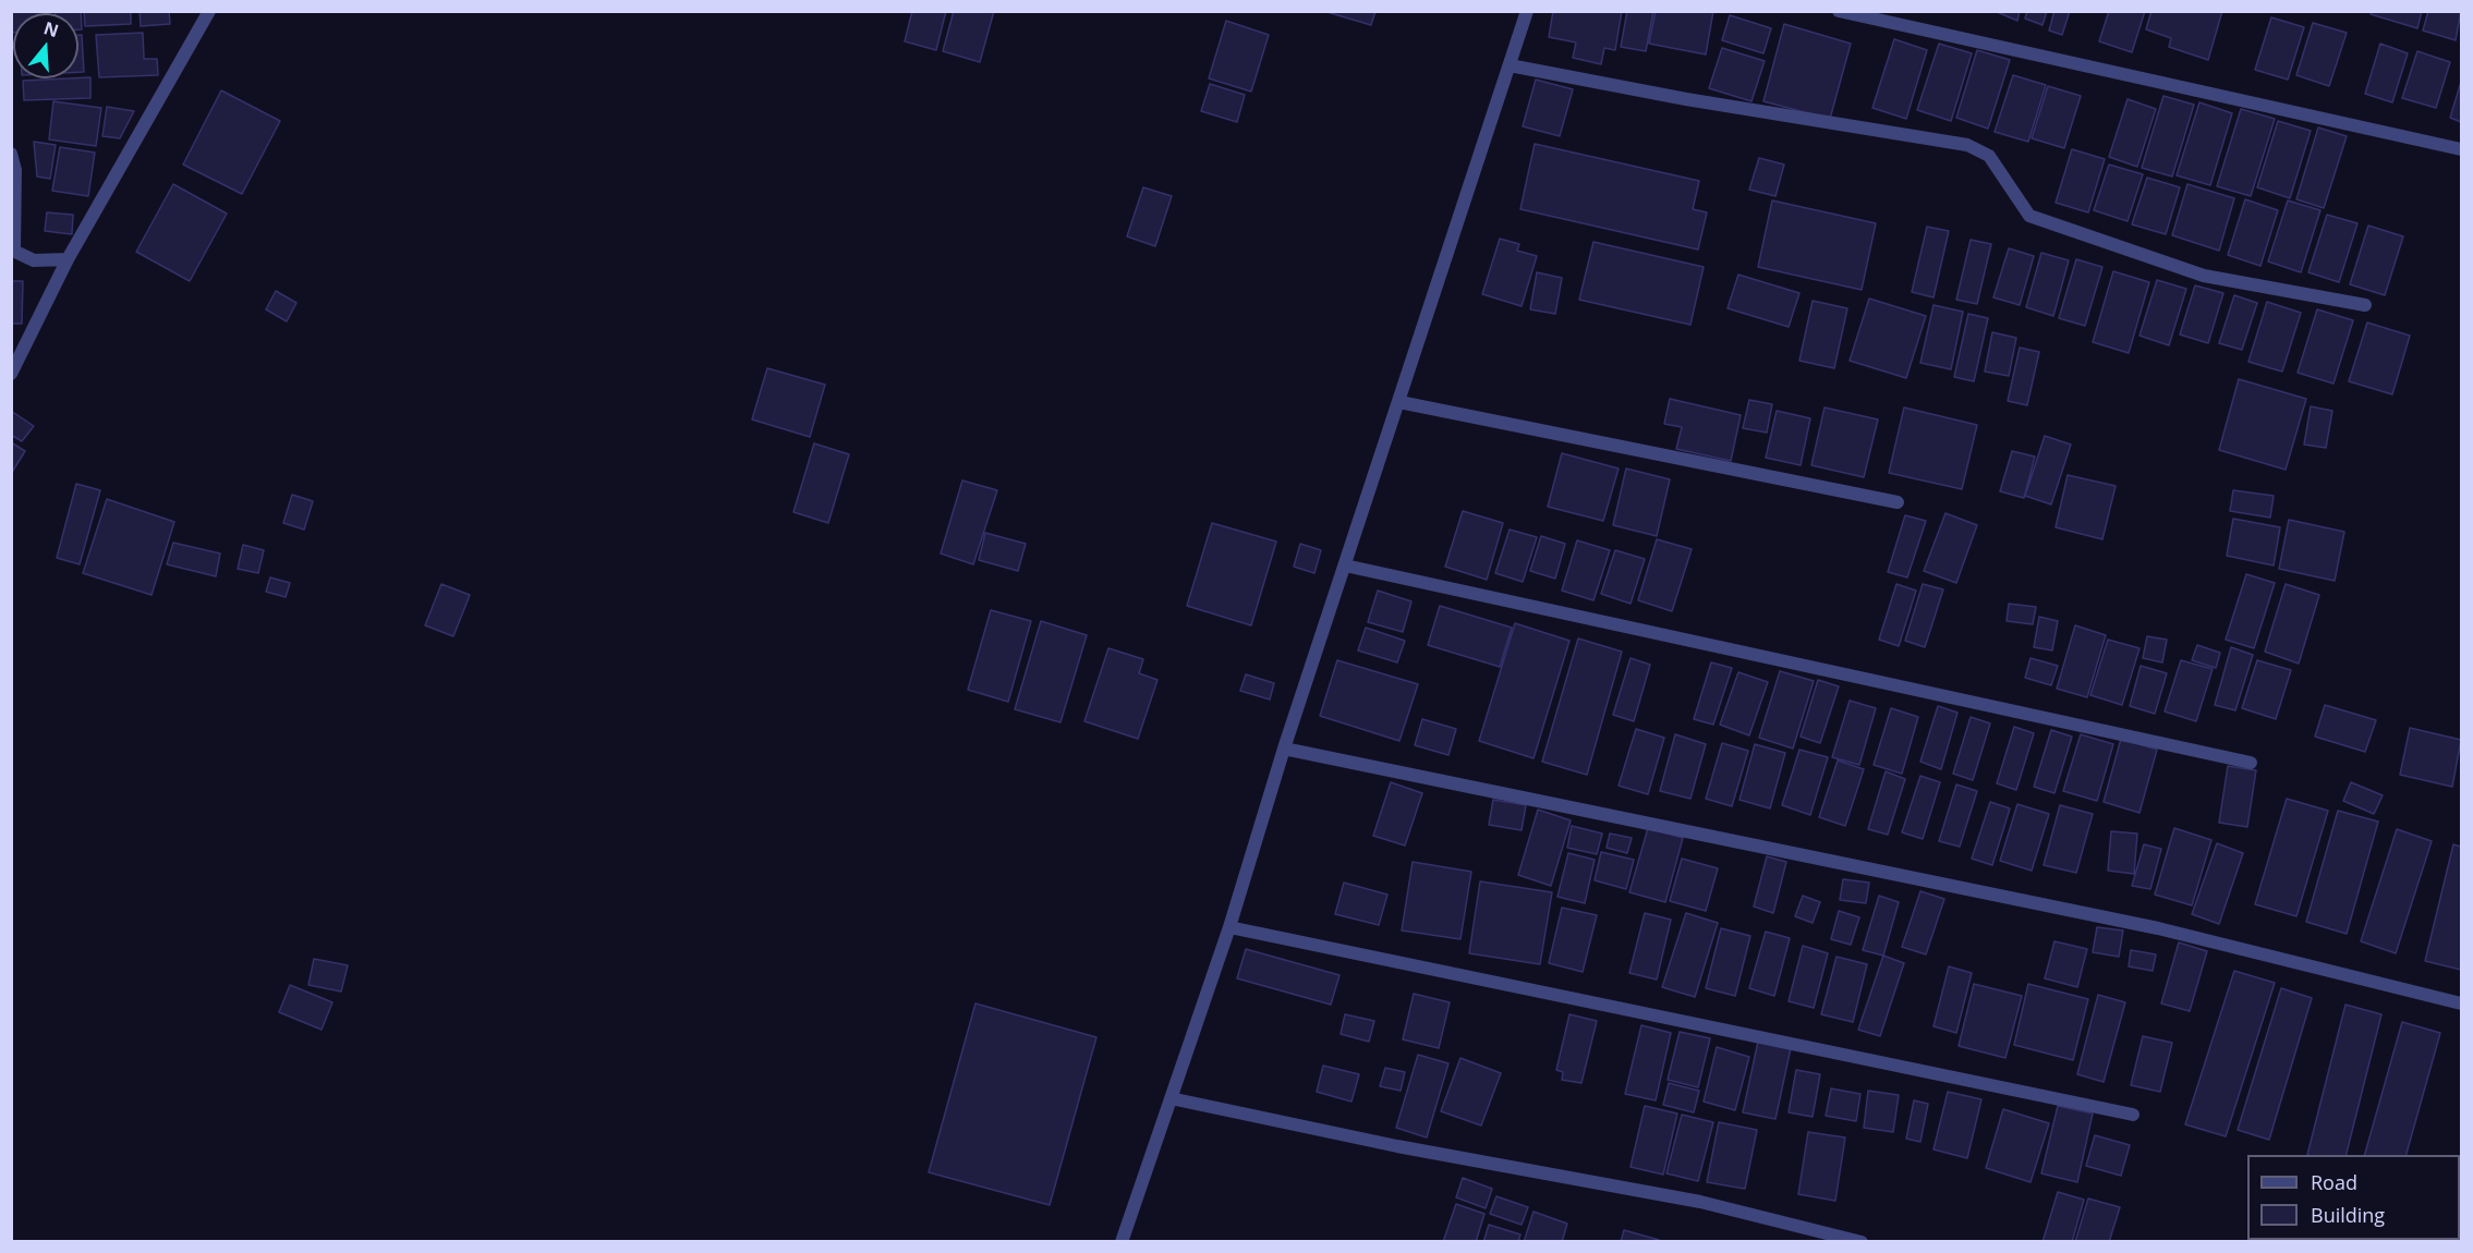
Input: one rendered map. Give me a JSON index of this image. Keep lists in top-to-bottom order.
{
  "legend": ["Road", "Building"],
  "north": "top"
}
